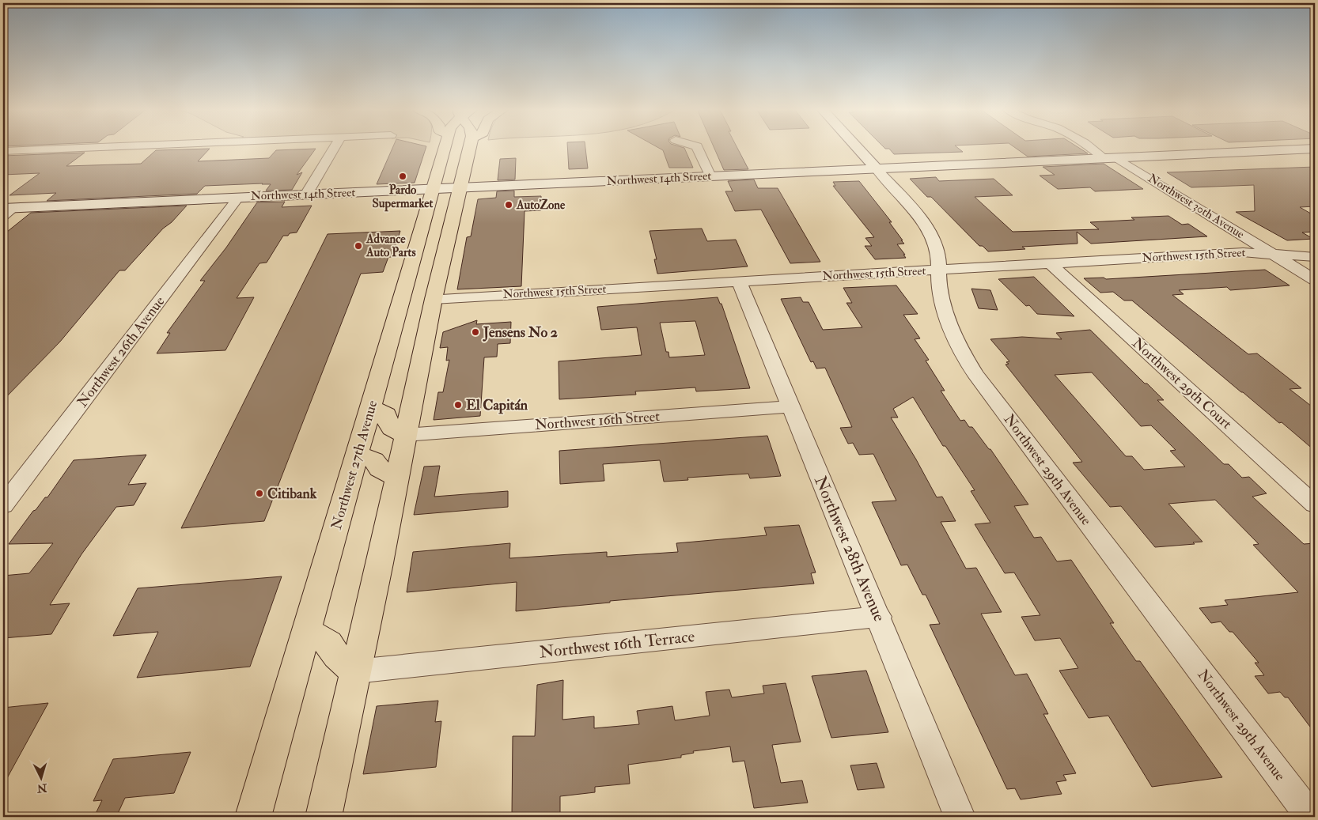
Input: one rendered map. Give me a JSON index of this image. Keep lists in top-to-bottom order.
{
  "streets": {
    "highway": ["Northwest 27th Avenue"],
    "street": [
      "Northwest 14th Street",
      "Northwest 30th Avenue",
      "Northwest 15th Street",
      "Northwest 26th Avenue",
      "Northwest 29th Court",
      "Northwest 16th Street",
      "Northwest 29th Avenue",
      "Northwest 28th Avenue",
      "Northwest 16th Terrace"
    ]
  },
  "crossings": [
    ["Northwest 14th Street", "Northwest 30th Avenue"],
    ["Northwest 14th Street", "Northwest 26th Avenue"],
    ["Northwest 14th Street", "Northwest 27th Avenue"],
    ["Northwest 14th Street", "Northwest 29th Avenue"],
    ["Northwest 30th Avenue", "Northwest 15th Street"],
    ["Northwest 15th Street", "Northwest 29th Court"],
    ["Northwest 15th Street", "Northwest 29th Avenue"],
    ["Northwest 15th Street", "Northwest 28th Avenue"],
    ["Northwest 16th Street", "Northwest 28th Avenue"],
    ["Northwest 28th Avenue", "Northwest 16th Terrace"]
  ],
  "places": [
    "Pardo Supermarket",
    "AutoZone",
    "Advance Auto Parts",
    "Jensens No 2",
    "El Capitán",
    "Citibank"
  ],
  "north": "bottom"
}
